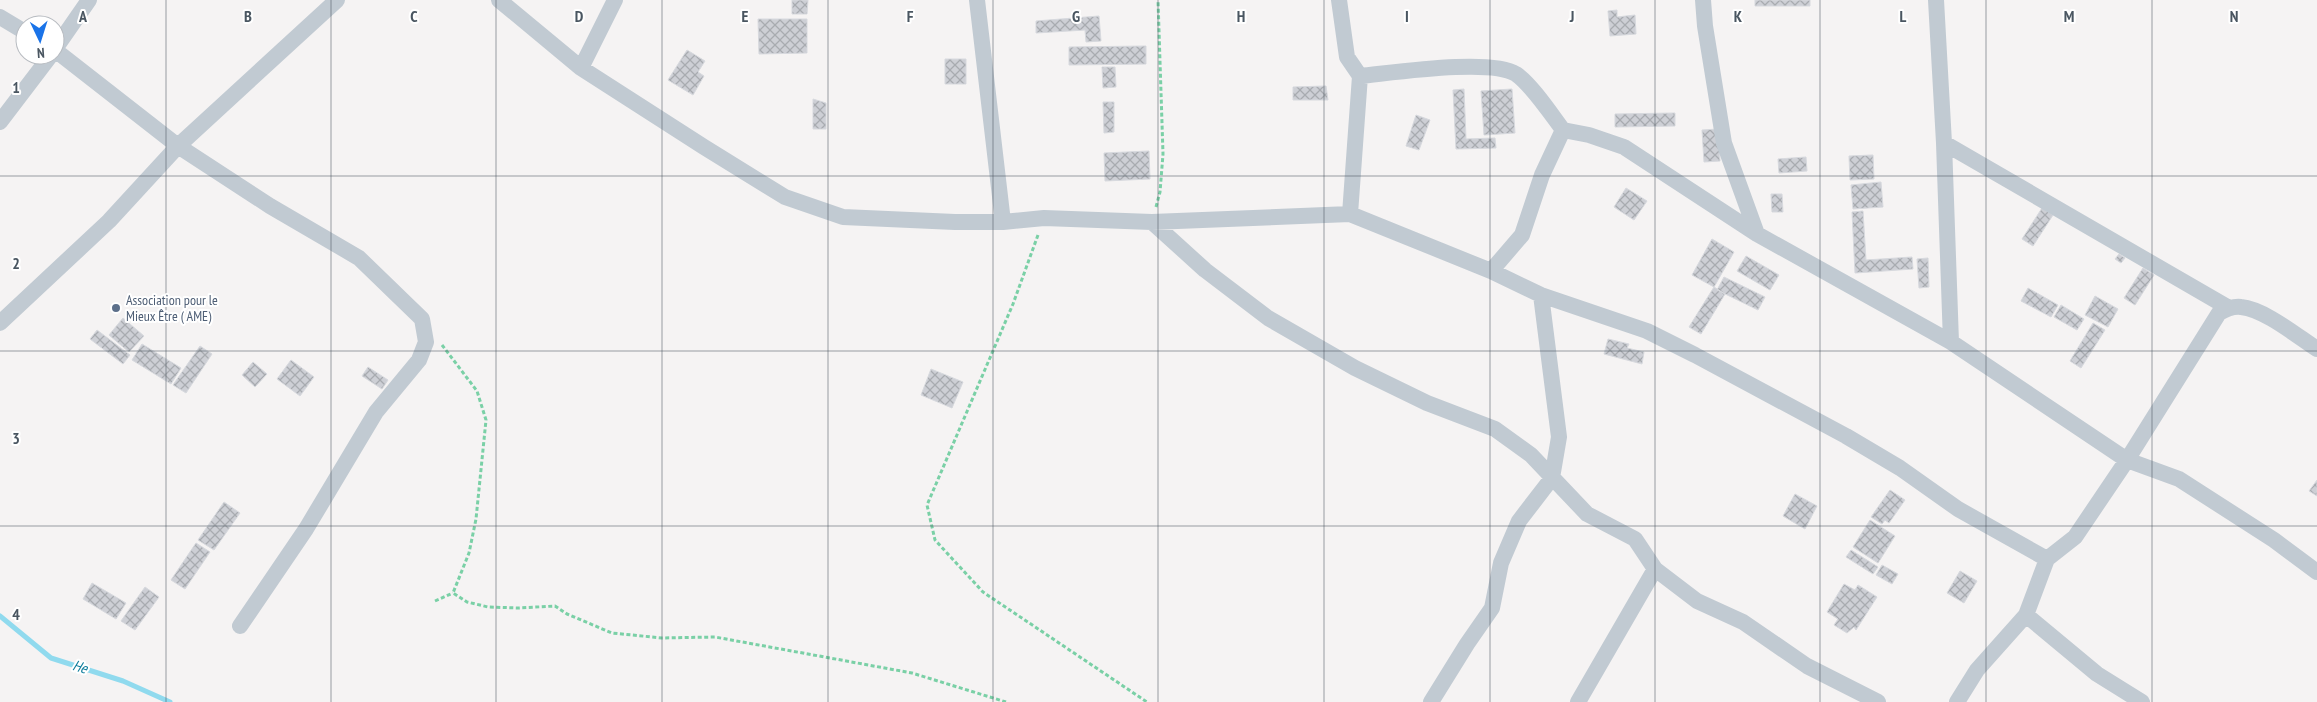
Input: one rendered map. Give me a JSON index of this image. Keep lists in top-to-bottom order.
{
  "water": ["He"],
  "places": ["Association pour le Mieux Être ( AME)"],
  "north": "bottom",
  "grid": {
    "columns": [
      "A",
      "B",
      "C",
      "D",
      "E",
      "F",
      "G",
      "H",
      "I",
      "J",
      "K",
      "L",
      "M",
      "N"
    ],
    "rows": [
      "1",
      "2",
      "3",
      "4"
    ]
  }
}
